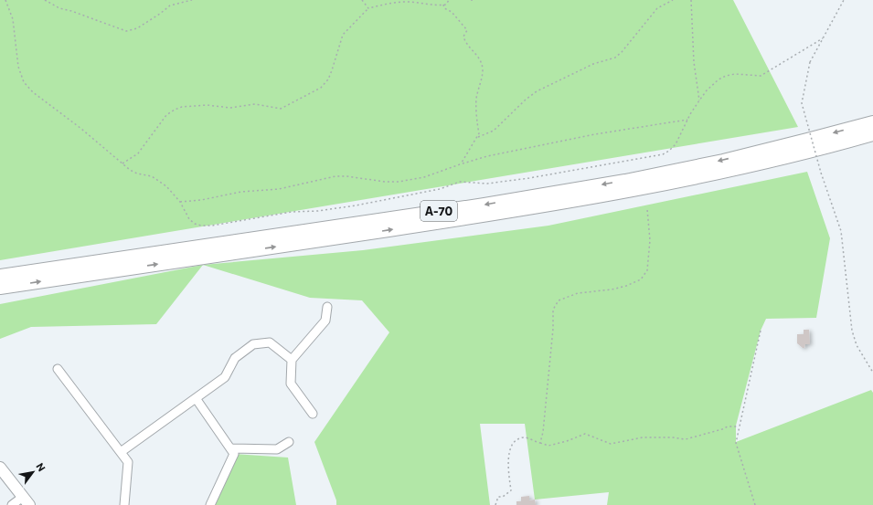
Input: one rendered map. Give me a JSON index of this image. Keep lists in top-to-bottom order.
{
  "streets": {
    "highway": ["A-70"]
  },
  "north": "top right"
}
